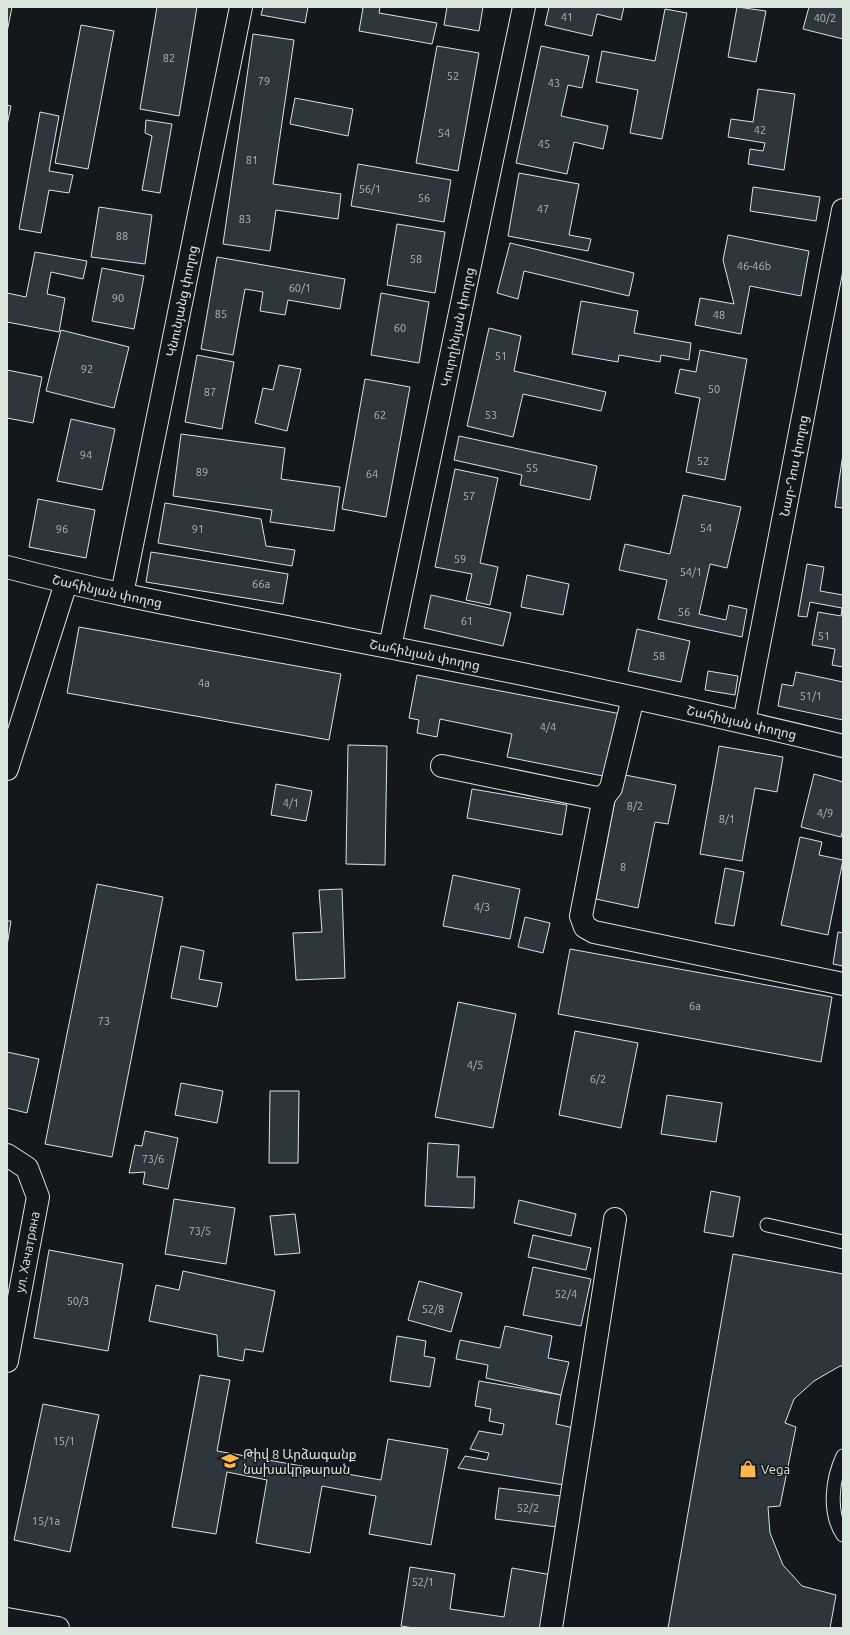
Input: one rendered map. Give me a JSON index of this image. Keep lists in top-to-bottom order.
{
  "streets": {
    "street": [
      "Կնունյանց փողոց",
      "Կուրղինյան փողոց",
      "Նար-Դոս փողոց",
      "Շահինյան փողոց",
      "ул. Хачатряна"
    ]
  },
  "crossings": [
    ["Կնունյանց փողոց", "Շահինյան փողոց"],
    ["Կուրղինյան փողոց", "Շահինյան փողոց"],
    ["Նար-Դոս փողոց", "Շահինյան փողոց"]
  ],
  "places": {
    "school or university": ["Թիվ 8 Արձագանք նախակրթարան"],
    "shop": ["Vega"]
  },
  "house_numbers": [
    "41",
    "40/2",
    "82",
    "52",
    "79",
    "43",
    "42",
    "54",
    "45",
    "81",
    "56/1",
    "56",
    "47",
    "83",
    "88",
    "58",
    "46-46b",
    "60/1",
    "90",
    "85",
    "48",
    "60",
    "51",
    "92",
    "50",
    "87",
    "62",
    "53",
    "94",
    "52",
    "55",
    "89",
    "64",
    "57",
    "54",
    "96",
    "91",
    "59",
    "54/1",
    "66a",
    "56",
    "61",
    "51",
    "58",
    "4a",
    "51/1",
    "4/4",
    "4/1",
    "8/2",
    "4/9",
    "8/1",
    "8",
    "4/3",
    "6a",
    "73",
    "4/5",
    "6/2",
    "73/6",
    "73/5",
    "52/4",
    "50/3",
    "52/8",
    "15/1",
    "52/2",
    "15/1a",
    "52/1"
  ]
}
